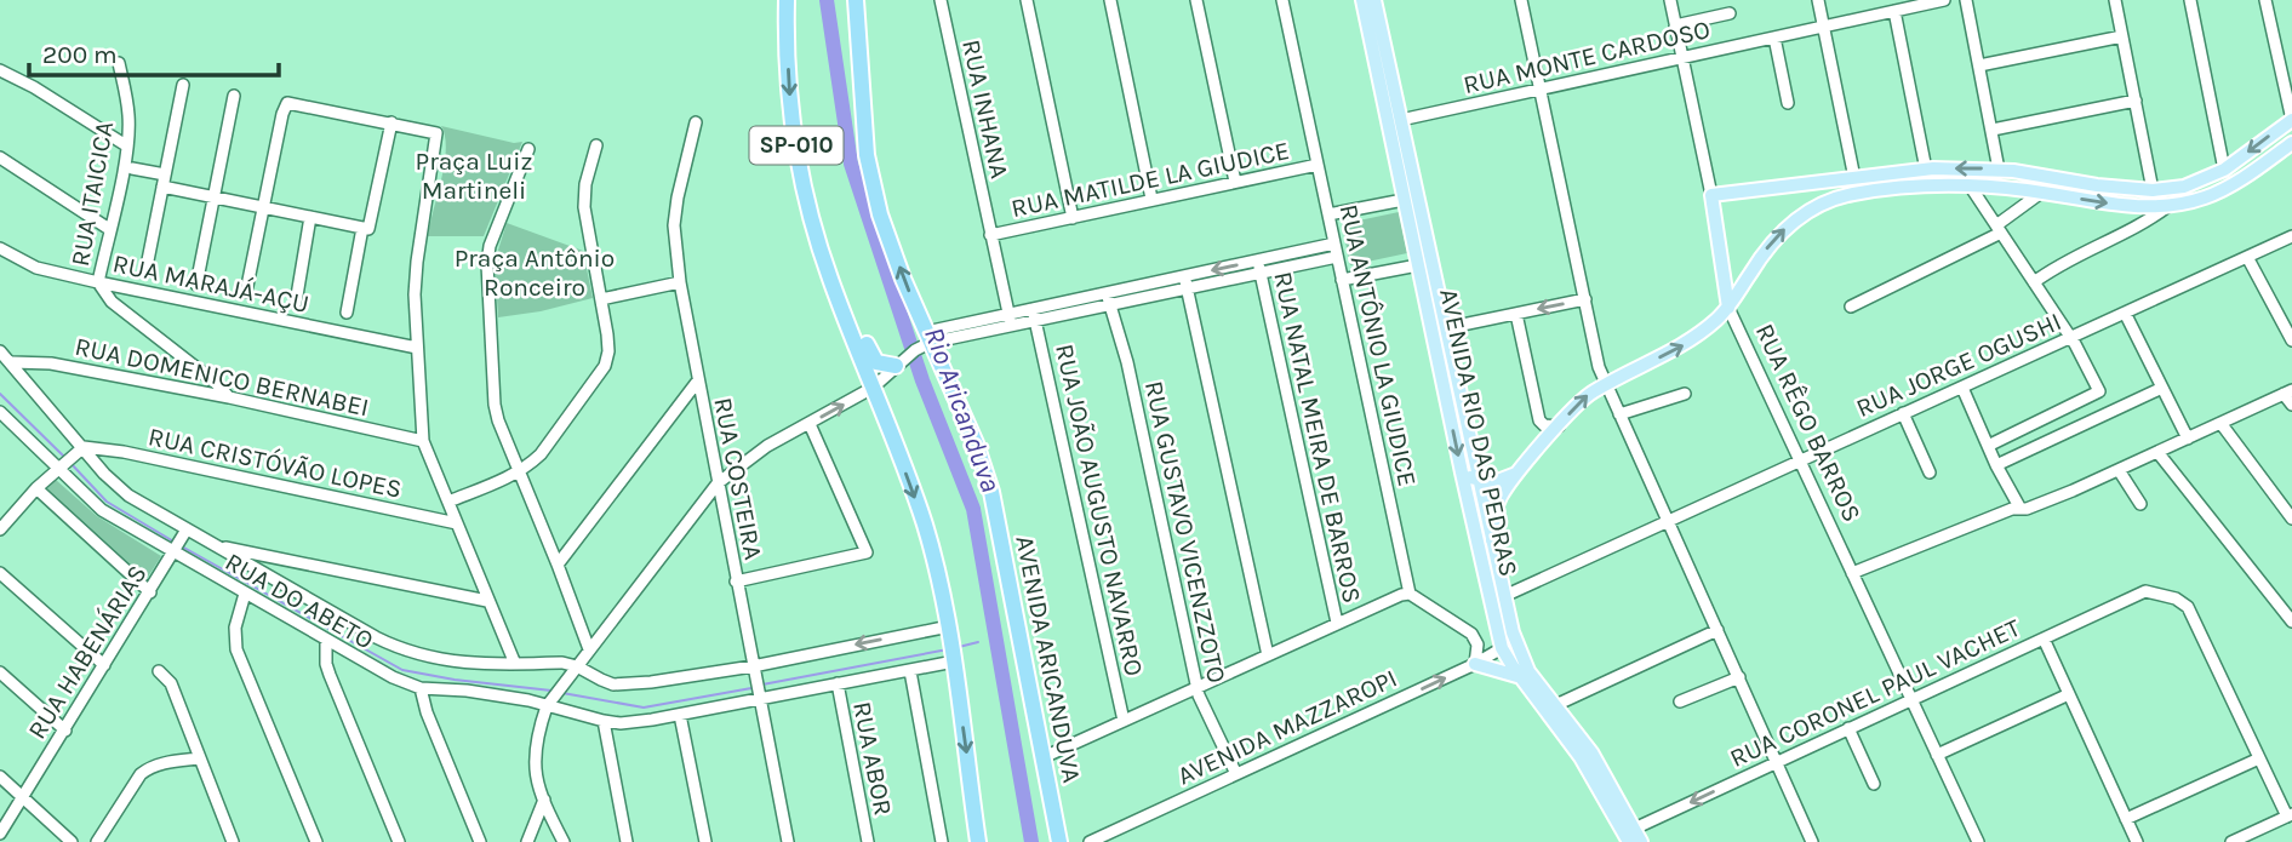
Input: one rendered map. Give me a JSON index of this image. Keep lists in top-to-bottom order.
{
  "streets": {
    "highway": ["SP-010", "AVENIDA ARICANDUVA"],
    "main road": ["RUA RÊGO BARROS", "AVENIDA RIO DAS PEDRAS"],
    "street": [
      "RUA MONTE CARDOSO",
      "RUA INHANA",
      "RUA MATILDE LA GIUDICE",
      "RUA ITAICICA",
      "RUA MARAJÁ-AÇU",
      "RUA ANTÔNIO LA GIUDICE",
      "RUA JORGE OGUSHI",
      "RUA DOMENICO BERNABEI",
      "RUA NATAL MEIRA DE BARROS",
      "RUA CRISTÓVÃO LOPES",
      "RUA COSTEIRA",
      "RUA JOÃO AUGUSTO NAVARRO",
      "RUA GUSTAVO VICENZZOTO",
      "RUA DO ABETO",
      "RUA HABENÁRIAS",
      "RUA CORONEL PAUL VACHET",
      "AVENIDA MAZZAROPI",
      "RUA ABOR"
    ]
  },
  "crossings": [
    ["RUA MONTE CARDOSO", "RUA RÊGO BARROS"],
    ["RUA MONTE CARDOSO", "AVENIDA RIO DAS PEDRAS"],
    ["RUA INHANA", "RUA MATILDE LA GIUDICE"],
    ["SP-010", "RUA DO ABETO"],
    ["RUA MATILDE LA GIUDICE", "RUA ANTÔNIO LA GIUDICE"],
    ["RUA ITAICICA", "RUA MARAJÁ-AÇU"],
    ["RUA JORGE OGUSHI", "RUA RÊGO BARROS"],
    ["RUA JORGE OGUSHI", "AVENIDA RIO DAS PEDRAS"],
    ["RUA RÊGO BARROS", "RUA CORONEL PAUL VACHET"],
    ["AVENIDA RIO DAS PEDRAS", "RUA CORONEL PAUL VACHET"],
    ["AVENIDA RIO DAS PEDRAS", "AVENIDA MAZZAROPI"],
    ["RUA COSTEIRA", "RUA DO ABETO"],
    ["RUA GUSTAVO VICENZZOTO", "AVENIDA MAZZAROPI"],
    ["RUA DO ABETO", "RUA HABENÁRIAS"],
    ["RUA DO ABETO", "RUA ABOR"]
  ],
  "water": ["Rio Aricanduva"],
  "parks": ["Praça Luiz Martineli", "Praça Antônio Ronceiro"],
  "scale_bar": "200 m"
}
